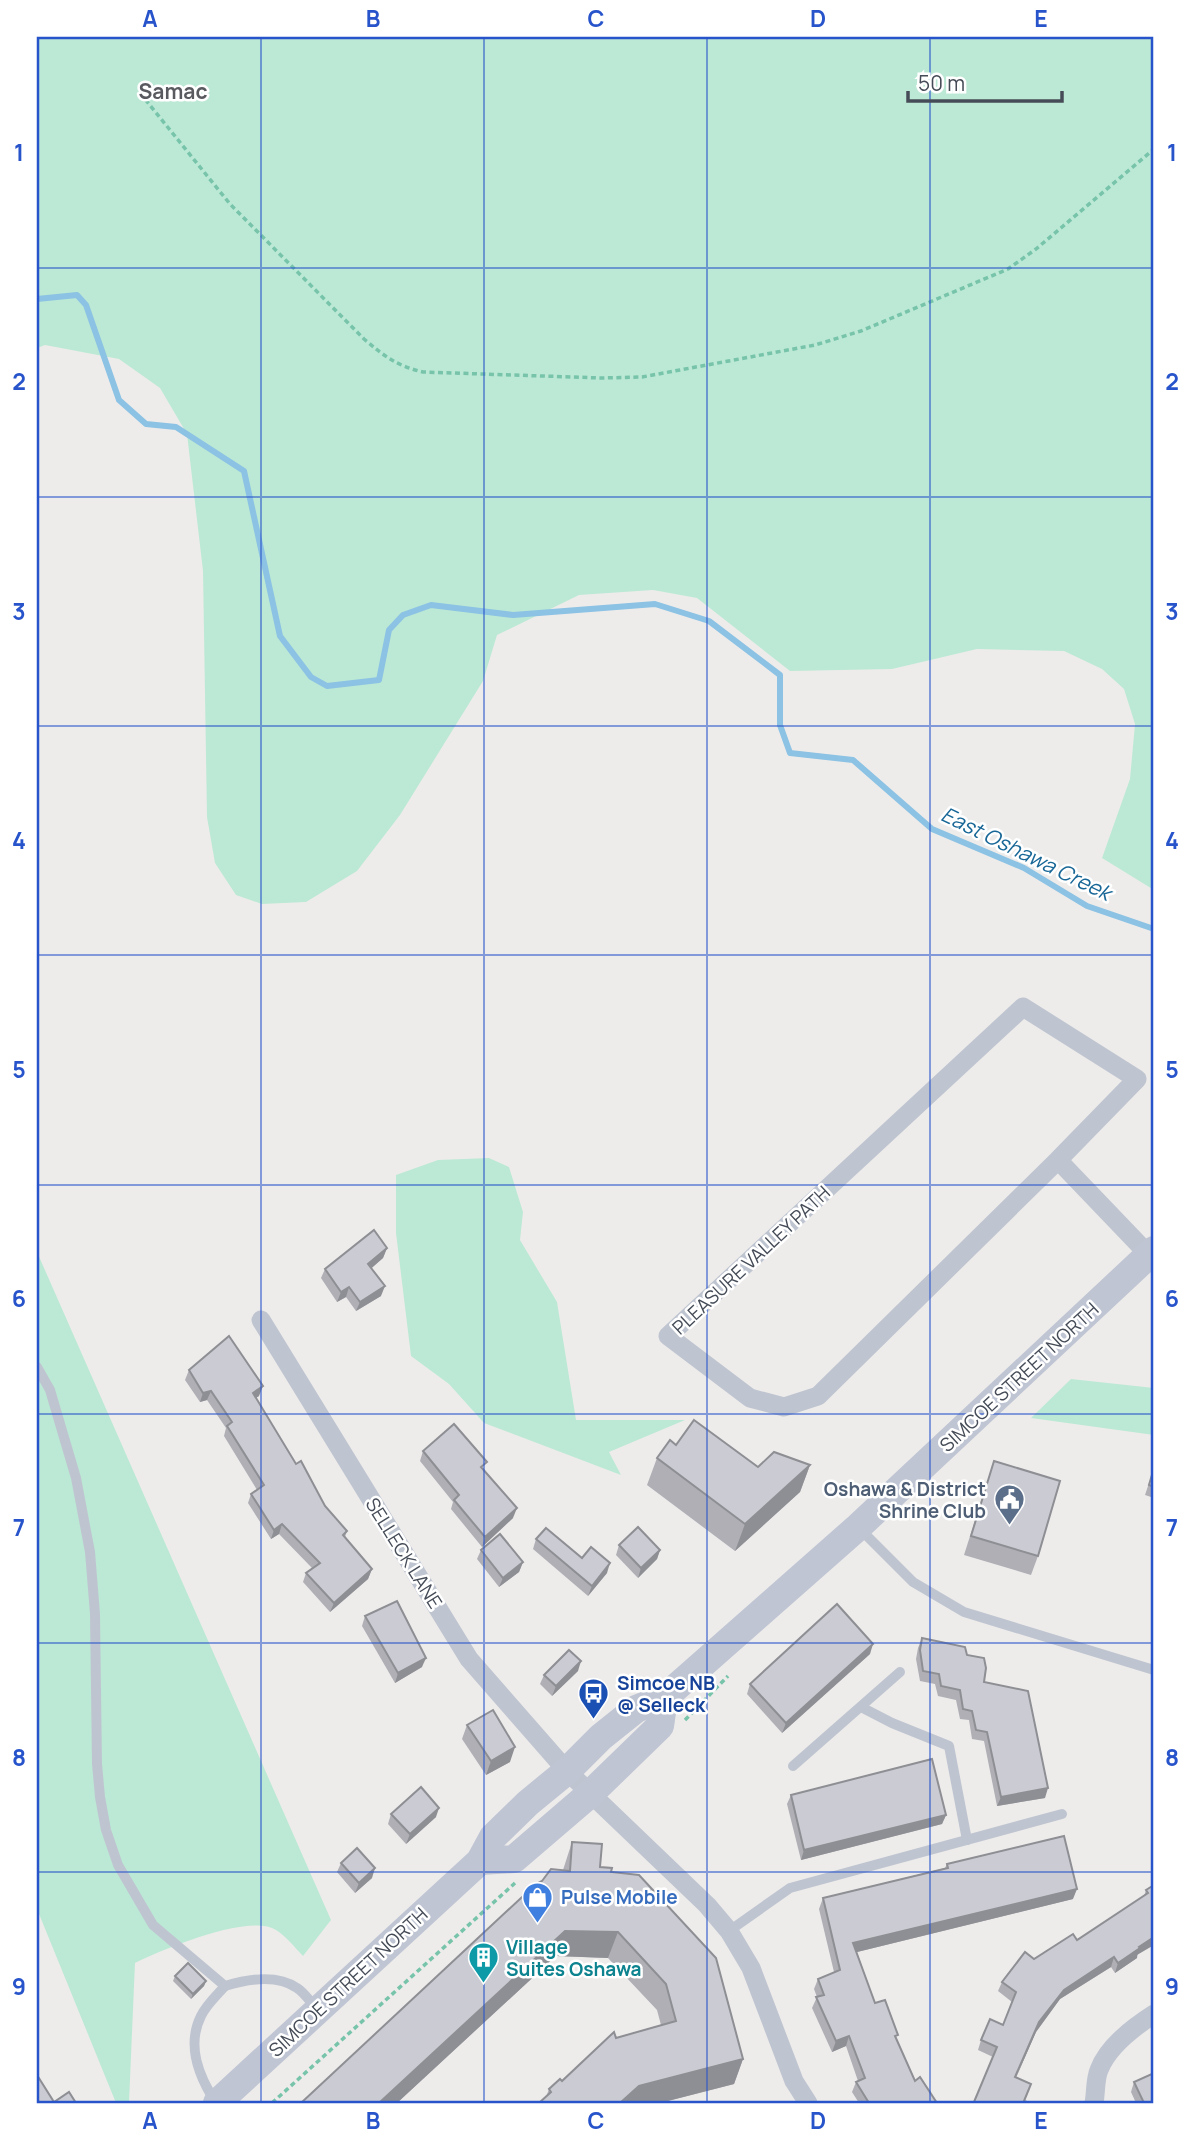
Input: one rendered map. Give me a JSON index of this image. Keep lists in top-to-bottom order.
{
  "streets": {
    "main road": ["SIMCOE STREET NORTH"],
    "street": ["PLEASURE VALLEY PATH", "SELLECK LANE"]
  },
  "crossings": [
    ["SIMCOE STREET NORTH", "SELLECK LANE"]
  ],
  "districts": ["Samac"],
  "water": ["East Oshawa Creek"],
  "places": {
    "public building": ["Oshawa & District Shrine Club"],
    "bus stop": ["Simcoe NB @ Selleck"],
    "shop": ["Pulse Mobile"],
    "building": ["Village Suites Oshawa"]
  },
  "scale_bar": "50 m",
  "grid": {
    "columns": [
      "A",
      "B",
      "C",
      "D",
      "E"
    ],
    "rows": [
      "1",
      "2",
      "3",
      "4",
      "5",
      "6",
      "7",
      "8",
      "9"
    ]
  }
}
